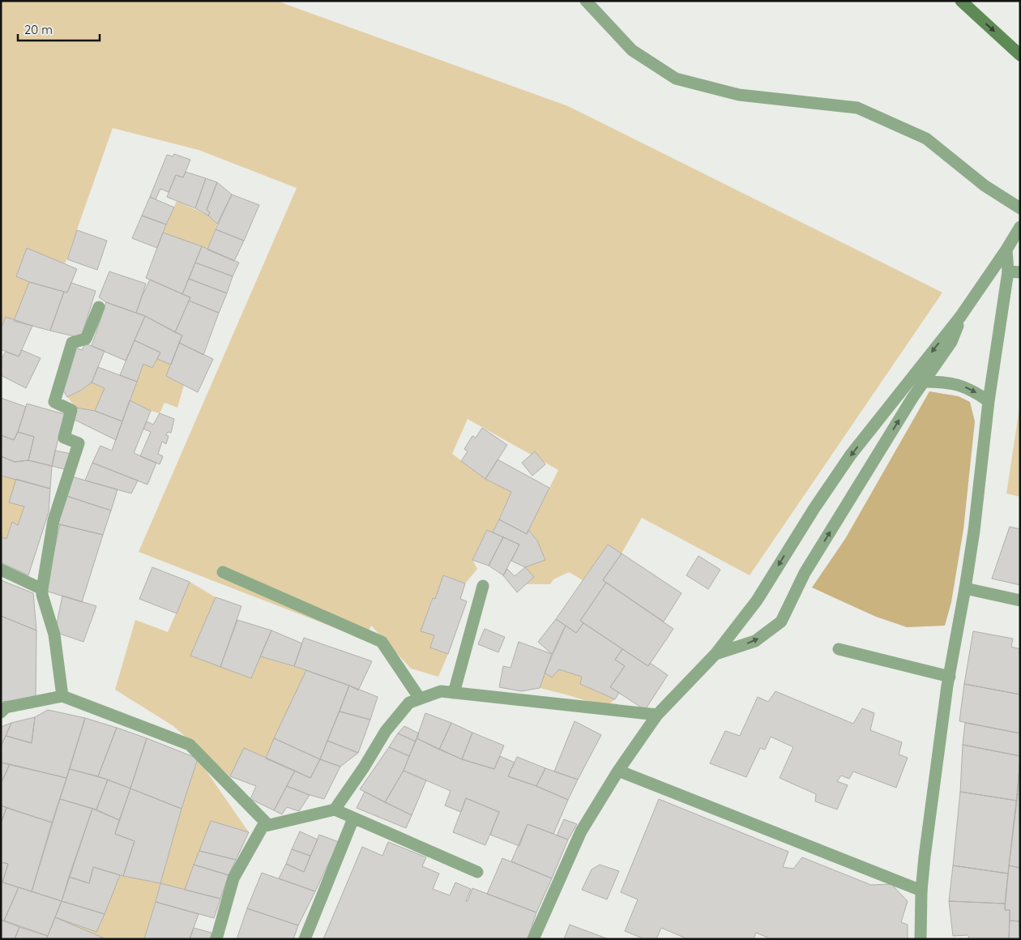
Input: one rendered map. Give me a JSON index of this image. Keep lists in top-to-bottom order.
{
  "scale_bar": "20 m"
}
